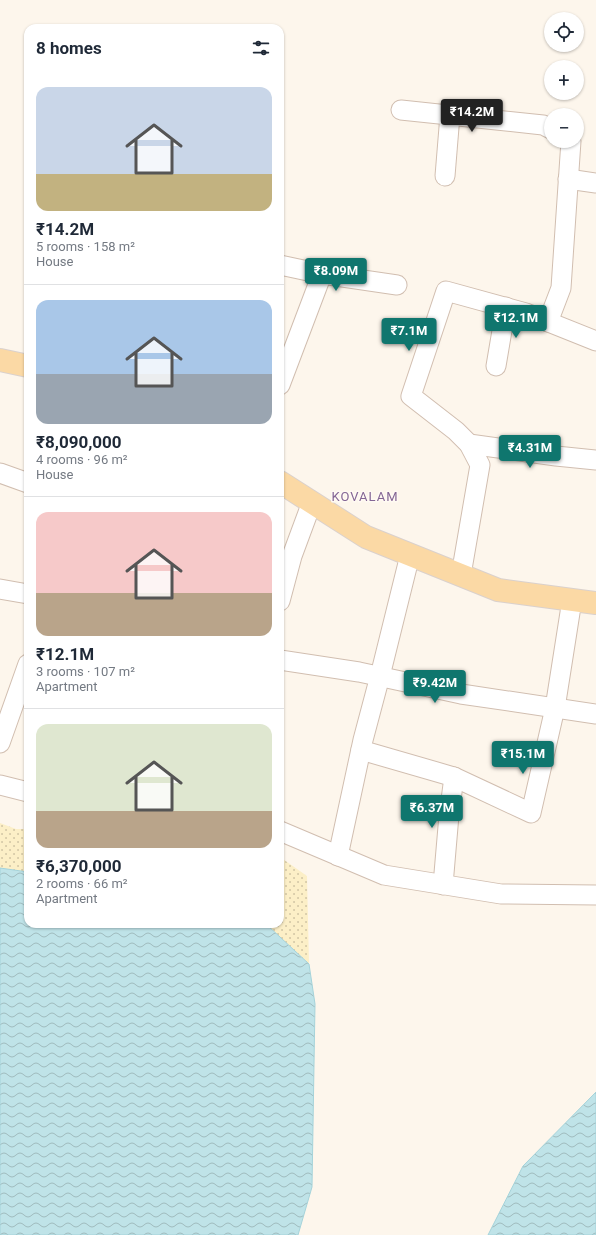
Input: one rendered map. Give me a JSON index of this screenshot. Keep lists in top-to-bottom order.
{
  "districts": ["KOVALAM"],
  "page": {
    "map_buttons": ["+", "−"],
    "heading": "8 homes",
    "list": [
      {
        "name": "₹14.2M",
        "note": "5 rooms · 158 m² · House"
      },
      {
        "name": "₹8,090,000",
        "note": "4 rooms · 96 m² · House"
      },
      {
        "name": "₹12.1M",
        "note": "3 rooms · 107 m² · Apartment"
      },
      {
        "name": "₹6,370,000",
        "note": "2 rooms · 66 m² · Apartment"
      }
    ],
    "price": [
      "₹14.2M",
      "₹8.09M",
      "₹12.1M",
      "₹7.1M",
      "₹4.31M",
      "₹9.42M",
      "₹15.1M",
      "₹6.37M"
    ]
  }
}
